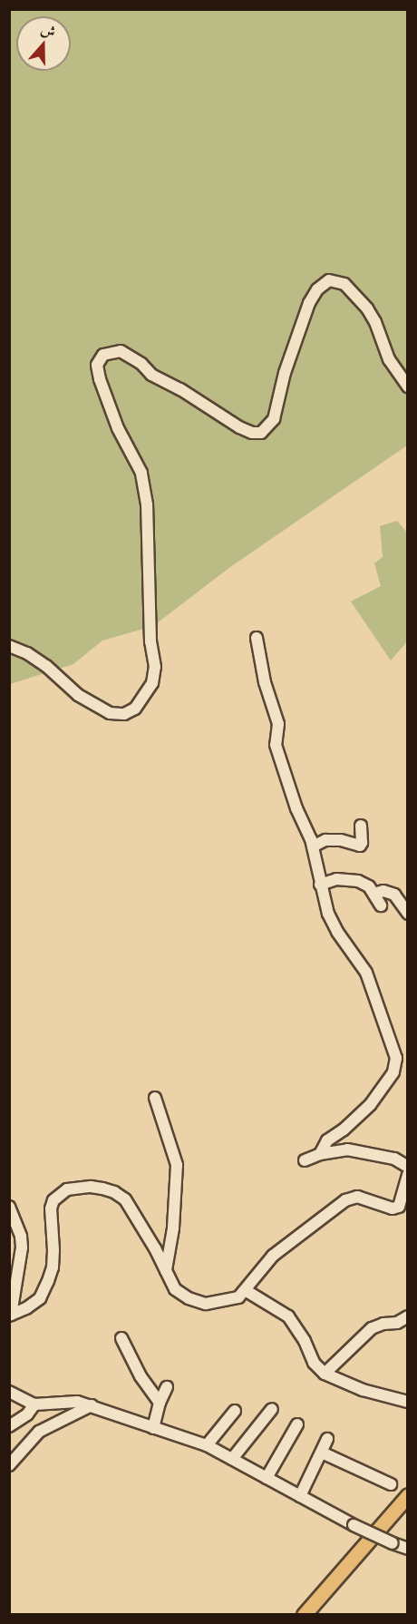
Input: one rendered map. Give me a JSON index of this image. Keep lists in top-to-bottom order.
{
  "north": "top"
}
